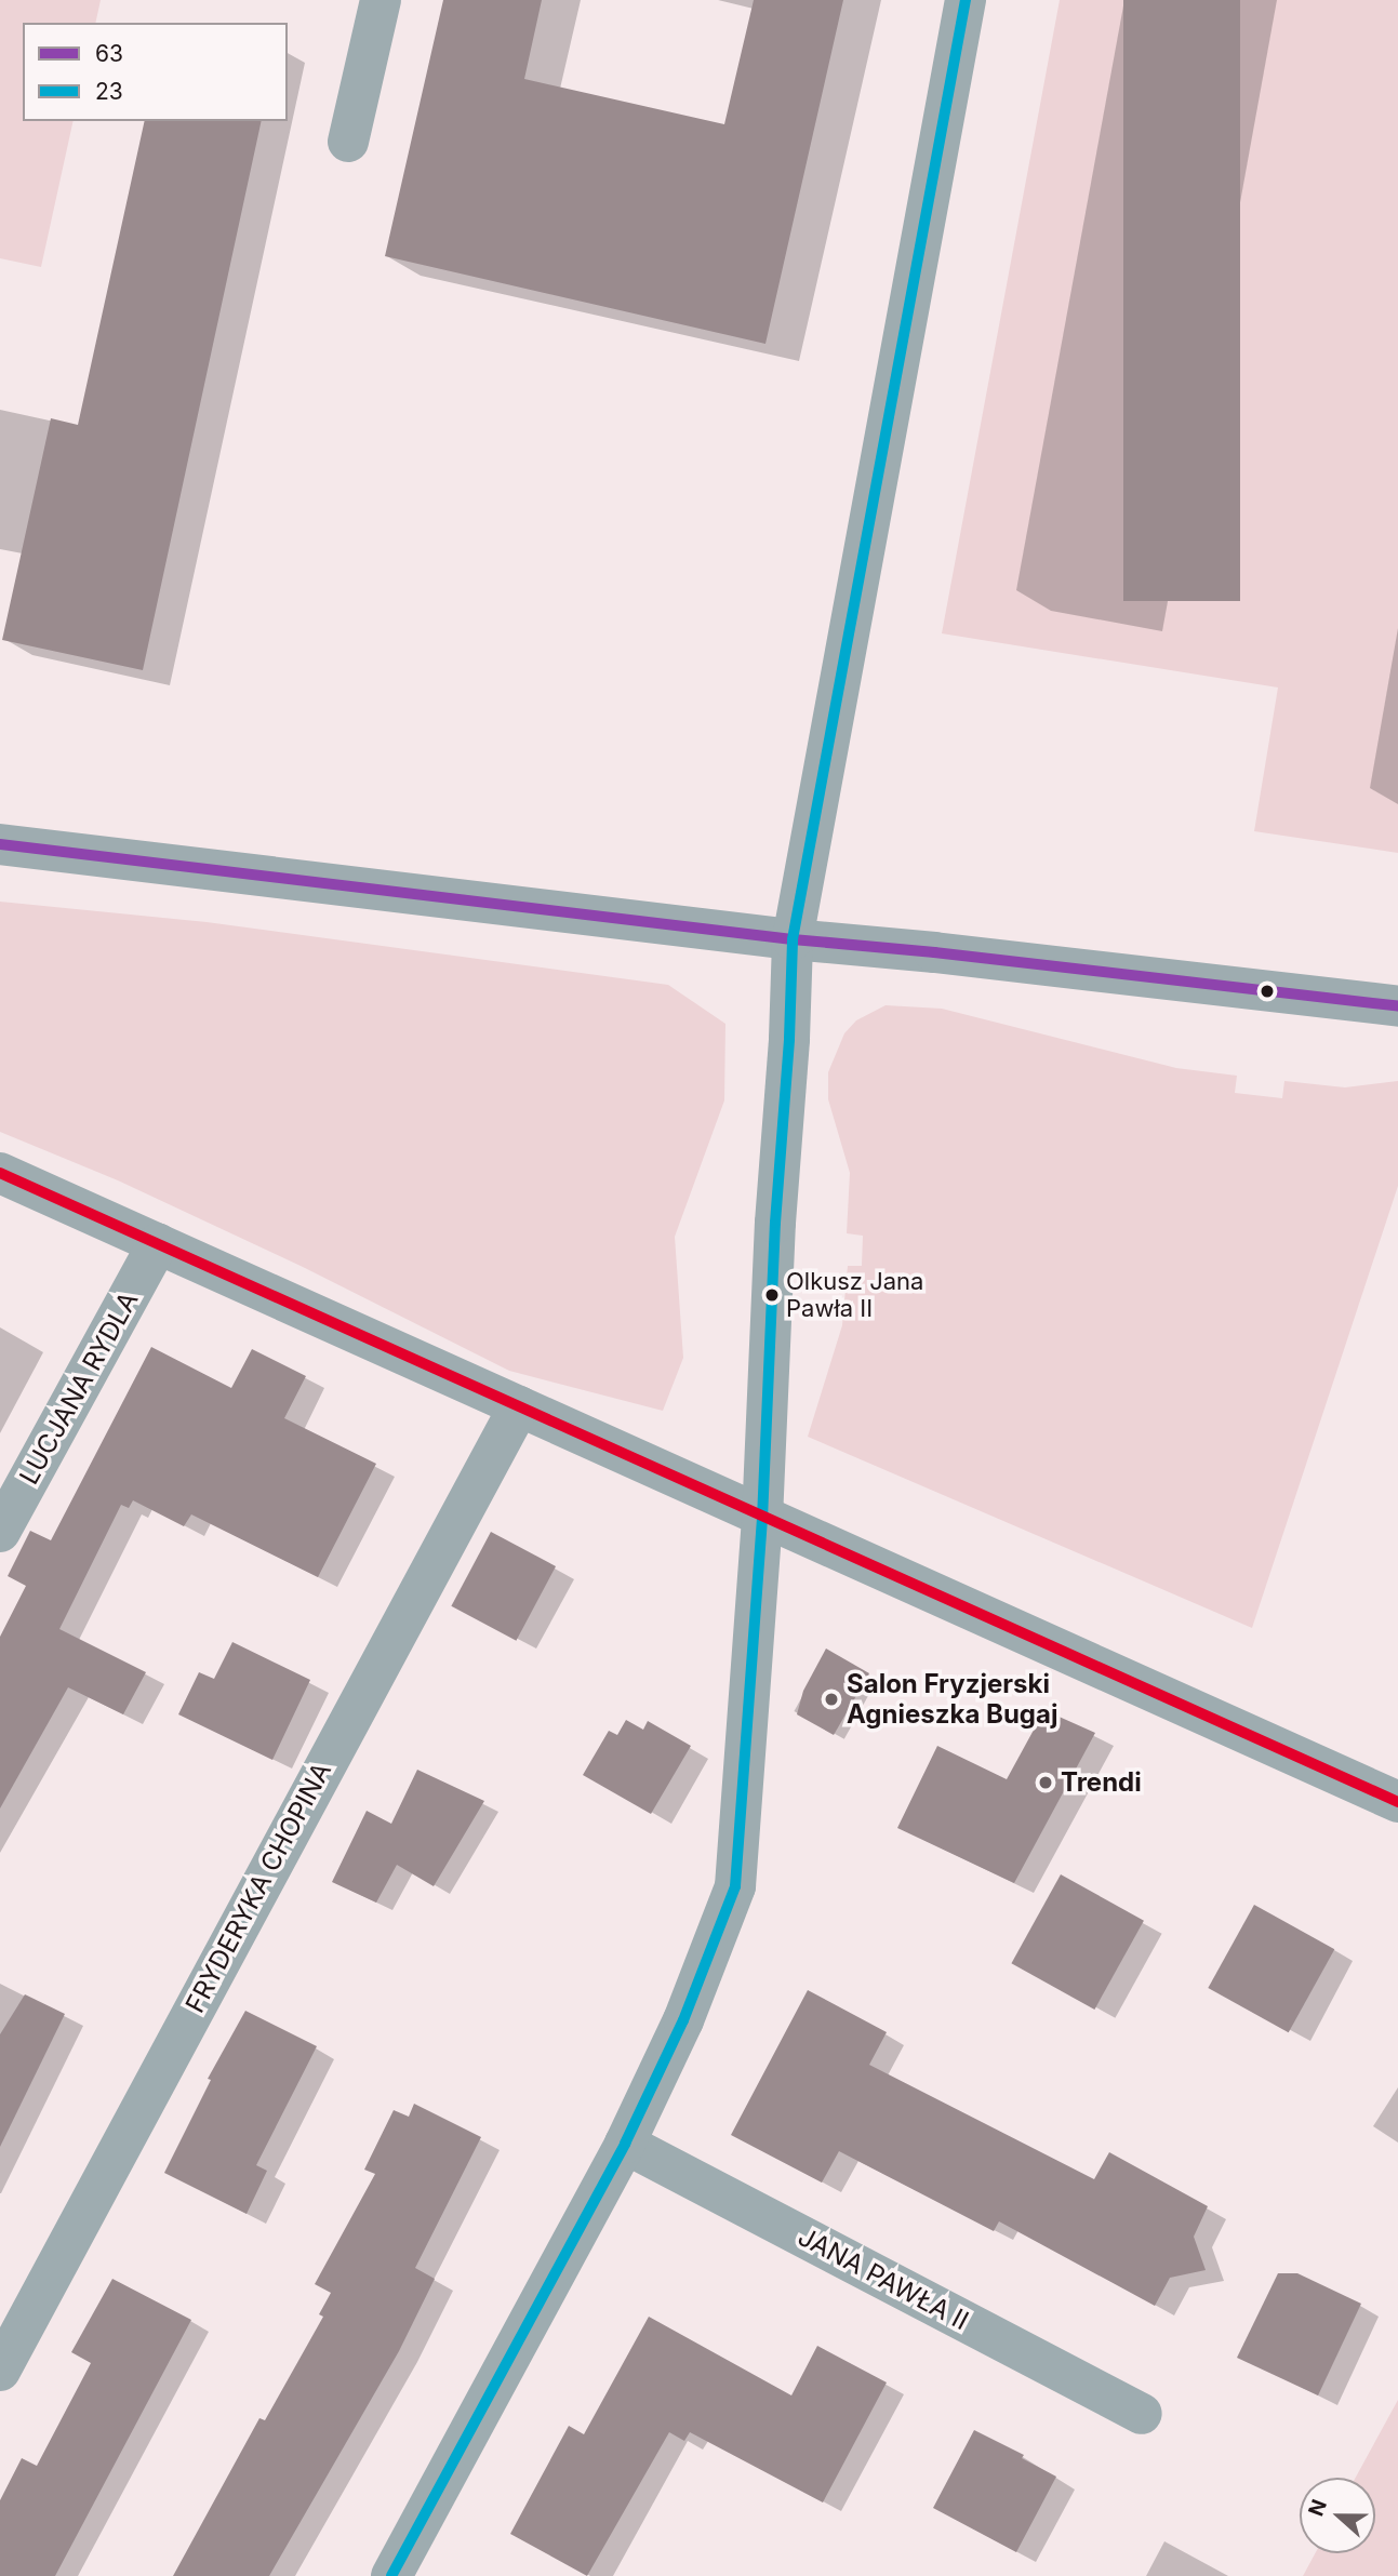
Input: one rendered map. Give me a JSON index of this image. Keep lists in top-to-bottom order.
{
  "streets": {
    "street": ["LUCJANA RYDLA", "FRYDERYKA CHOPINA", "JANA PAWŁA II"]
  },
  "places": ["Olkusz Jana Pawła II", "Salon Fryzjerski Agnieszka Bugaj", "Trendi"],
  "lines": ["transit line 23", "transit line 63"],
  "legend": ["63", "23"],
  "north": "left"
}
